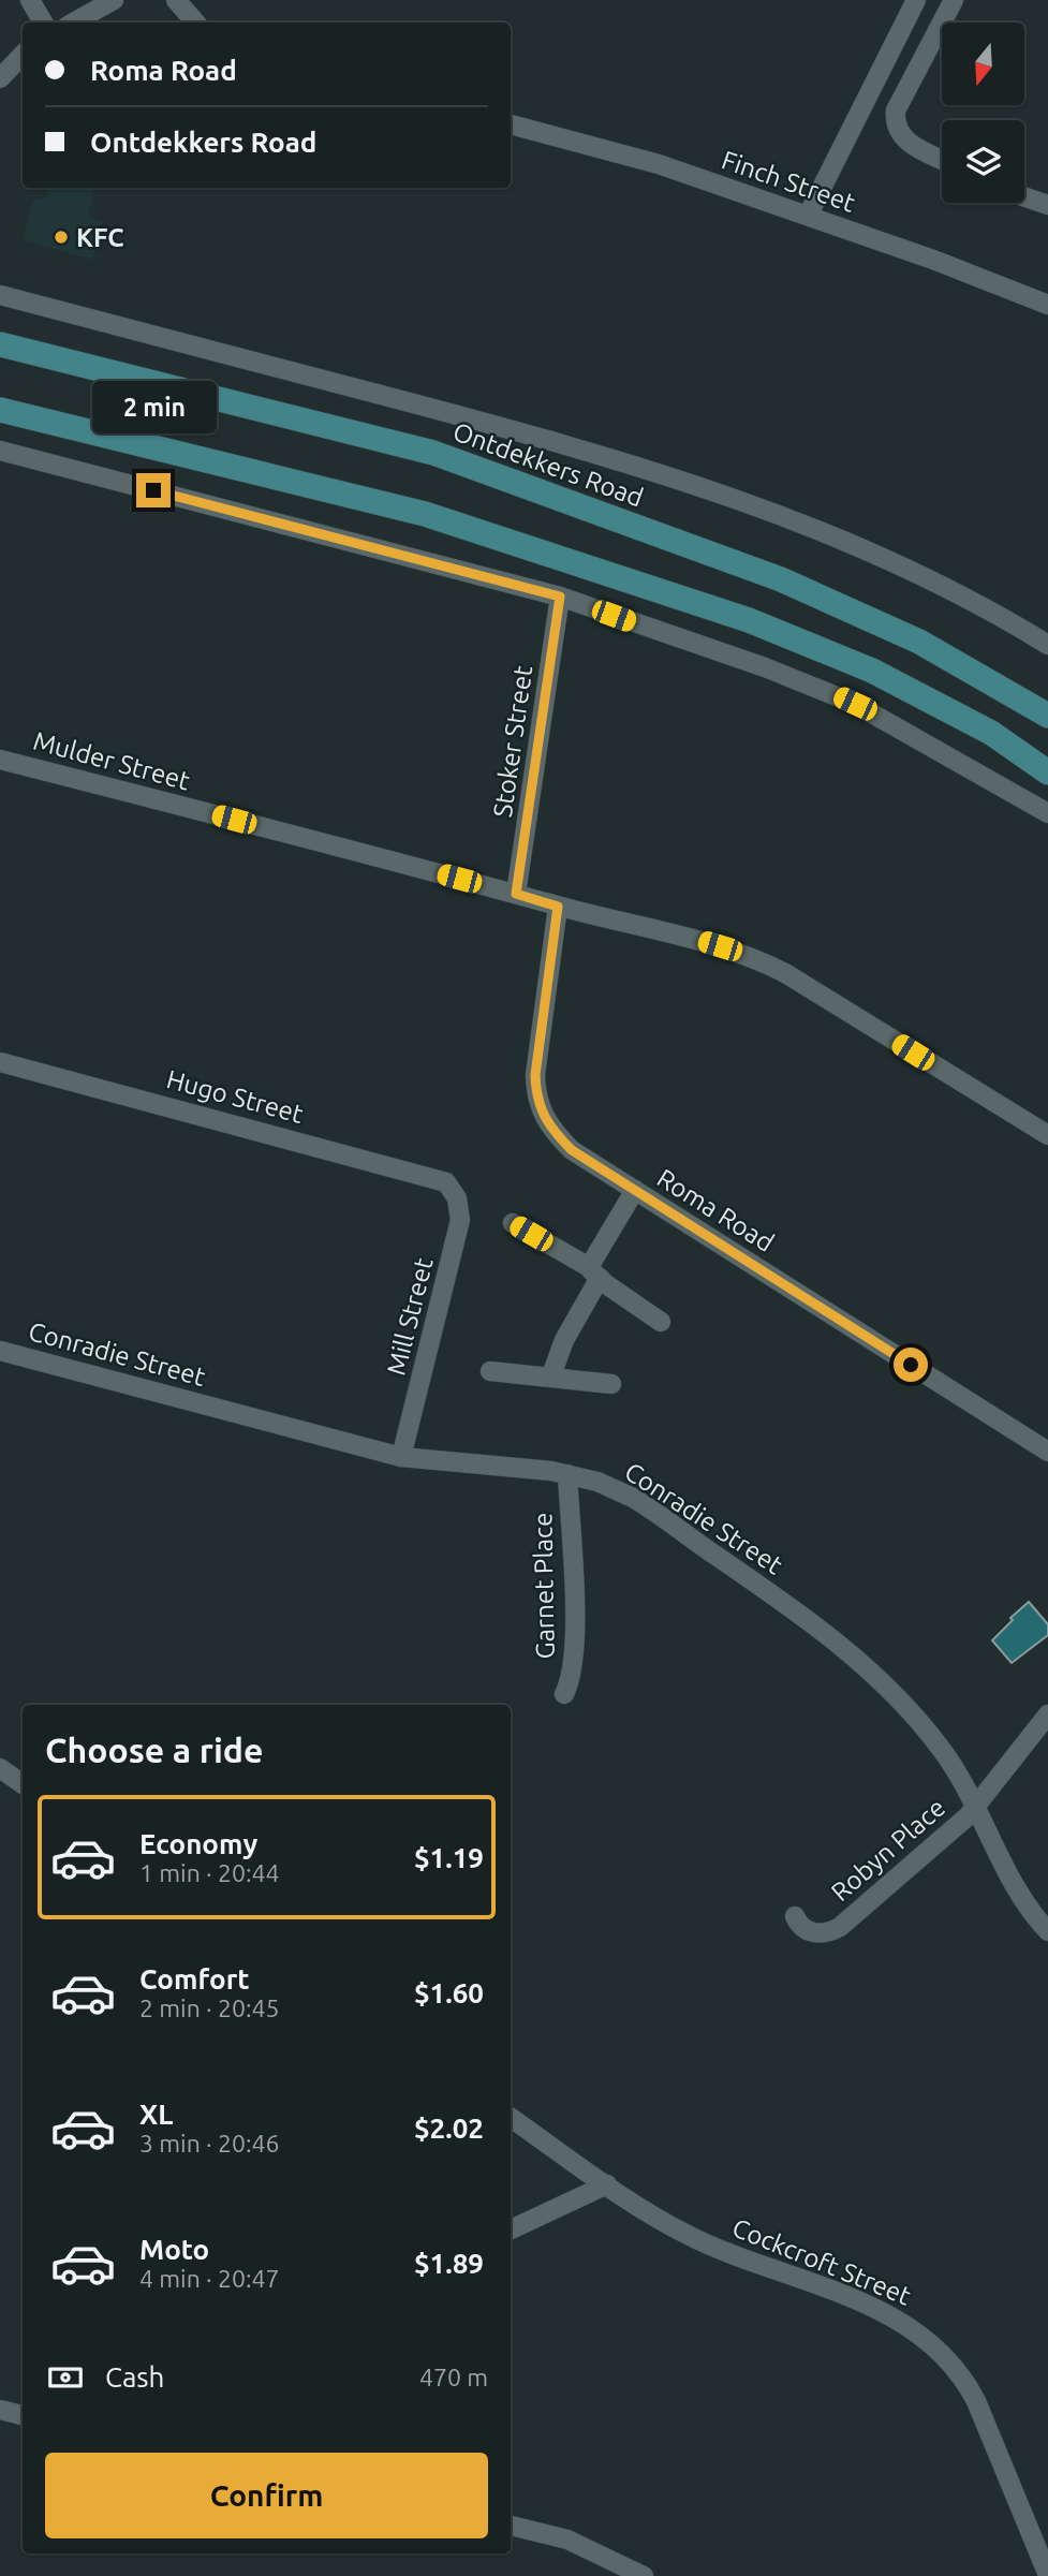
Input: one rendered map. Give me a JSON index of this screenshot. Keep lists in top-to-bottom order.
{
  "streets": {
    "main road": ["Ontdekkers Road"],
    "street": [
      "Finch Street",
      "Stoker Street",
      "Mulder Street",
      "Hugo Street",
      "Roma Road",
      "Mill Street",
      "Conradie Street",
      "Garnet Place",
      "Robyn Place",
      "Cockcroft Street"
    ]
  },
  "crossings": [
    ["Stoker Street", "Mulder Street"],
    ["Mulder Street", "Roma Road"],
    ["Hugo Street", "Mill Street"],
    ["Mill Street", "Conradie Street"],
    ["Conradie Street", "Garnet Place"],
    ["Conradie Street", "Robyn Place"]
  ],
  "places": ["KFC"],
  "north": "bottom",
  "page": {
    "banner": ["Roma Road", "Ontdekkers Road"],
    "bubble": "2 min",
    "heading": "Choose a ride",
    "list": [
      {
        "name": "Economy",
        "note": "1 min · 20:44",
        "value": "$1.19"
      },
      {
        "name": "Comfort",
        "note": "2 min · 20:45",
        "value": "$1.60"
      },
      {
        "name": "XL",
        "note": "3 min · 20:46",
        "value": "$2.02"
      },
      {
        "name": "Moto",
        "note": "4 min · 20:47",
        "value": "$1.89"
      }
    ],
    "pay": ["Cash", "470 m"],
    "buttons": "Confirm"
  }
}
